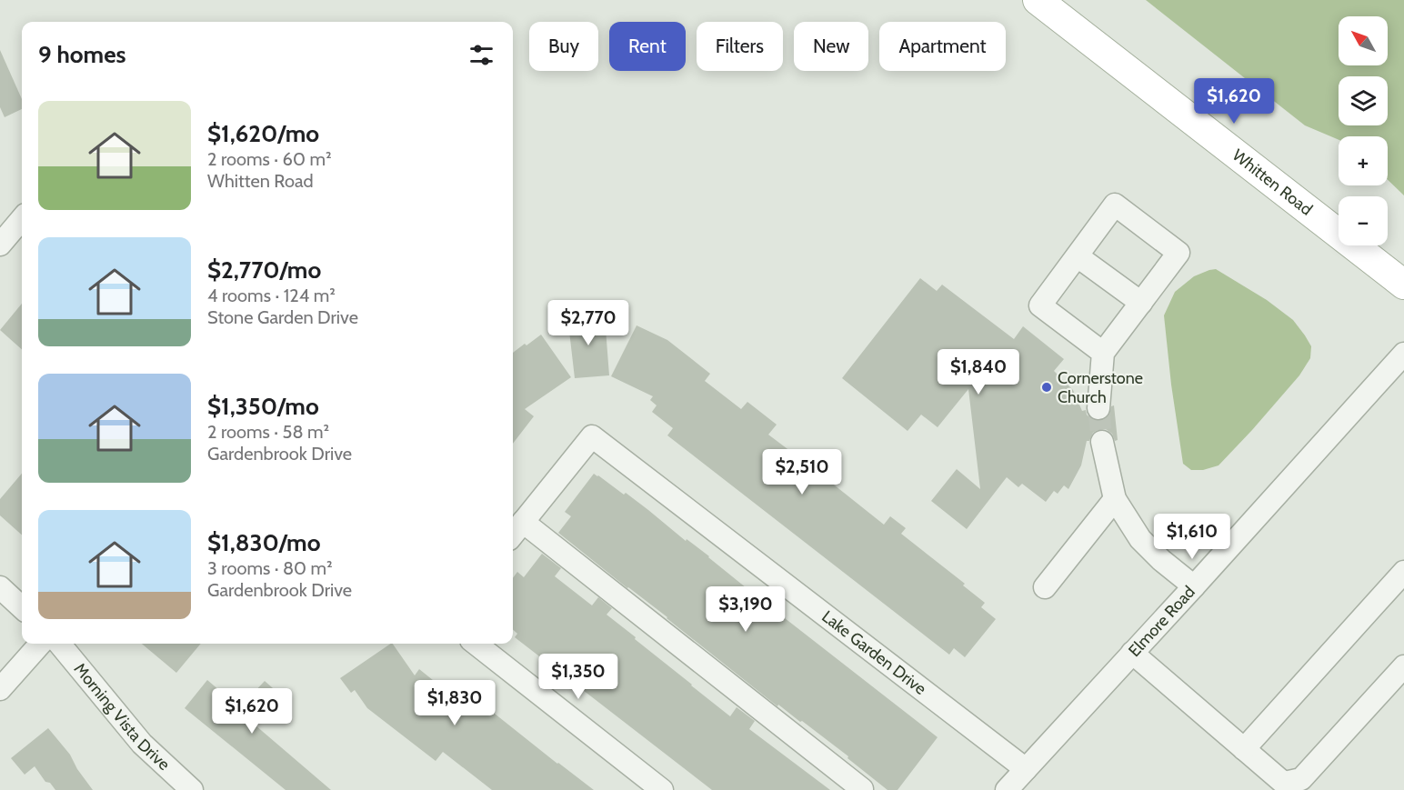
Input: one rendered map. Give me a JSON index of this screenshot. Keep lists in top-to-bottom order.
{
  "streets": {
    "main road": ["Whitten Road"],
    "street": ["Elmore Road", "Lake Garden Drive", "Morning Vista Drive"]
  },
  "crossings": [
    ["Elmore Road", "Lake Garden Drive"]
  ],
  "places": ["Cornerstone Church"],
  "north": "top left",
  "page": {
    "map_buttons": ["+", "−"],
    "chip": [
      "Buy",
      "Rent",
      "Filters",
      "New",
      "Apartment"
    ],
    "heading": "9 homes",
    "price": [
      "$1,620",
      "$2,770",
      "$1,840",
      "$2,510",
      "$1,610",
      "$3,190",
      "$1,350",
      "$1,830",
      "$1,620"
    ],
    "list": [
      {
        "name": "$1,620/mo",
        "note": "2 rooms · 60 m² · Whitten Road"
      },
      {
        "name": "$2,770/mo",
        "note": "4 rooms · 124 m² · Stone Garden Drive"
      },
      {
        "name": "$1,350/mo",
        "note": "2 rooms · 58 m² · Gardenbrook Drive"
      },
      {
        "name": "$1,830/mo",
        "note": "3 rooms · 80 m² · Gardenbrook Drive"
      }
    ]
  }
}
